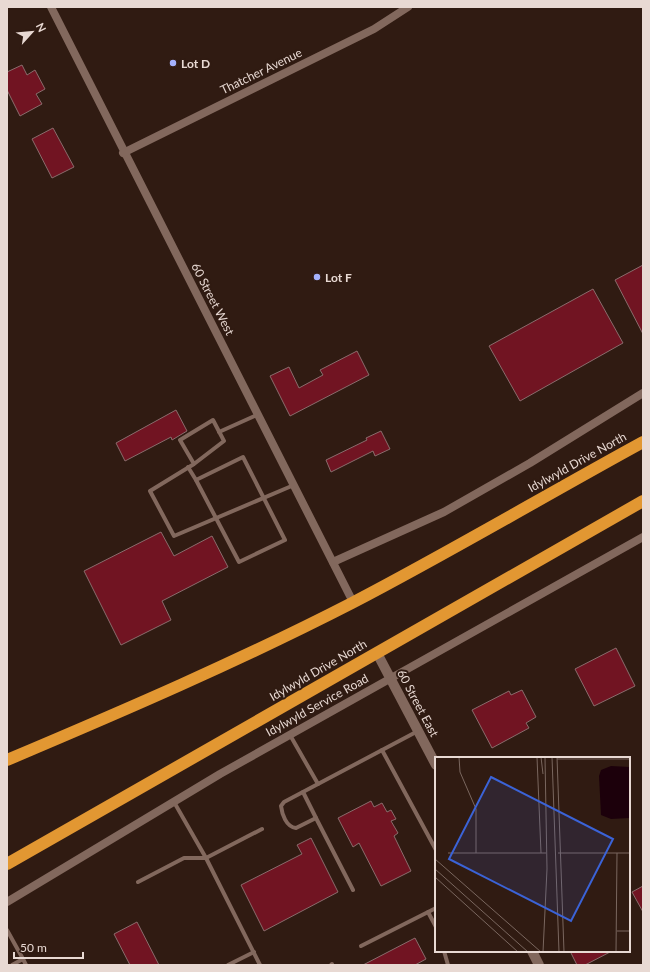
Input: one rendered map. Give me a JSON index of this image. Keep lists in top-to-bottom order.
{
  "streets": {
    "highway": ["Idylwyld Drive North"],
    "street": [
      "Thatcher Avenue",
      "60 Street West",
      "60 Street East",
      "Idylwyld Service Road"
    ]
  },
  "crossings": [
    ["Thatcher Avenue", "60 Street West"],
    ["60 Street West", "Idylwyld Drive North"],
    ["Idylwyld Drive North", "60 Street East"],
    ["60 Street East", "Idylwyld Service Road"]
  ],
  "places": ["Lot D", "Lot F"],
  "scale_bar": "50 m",
  "north": "top right"
}
